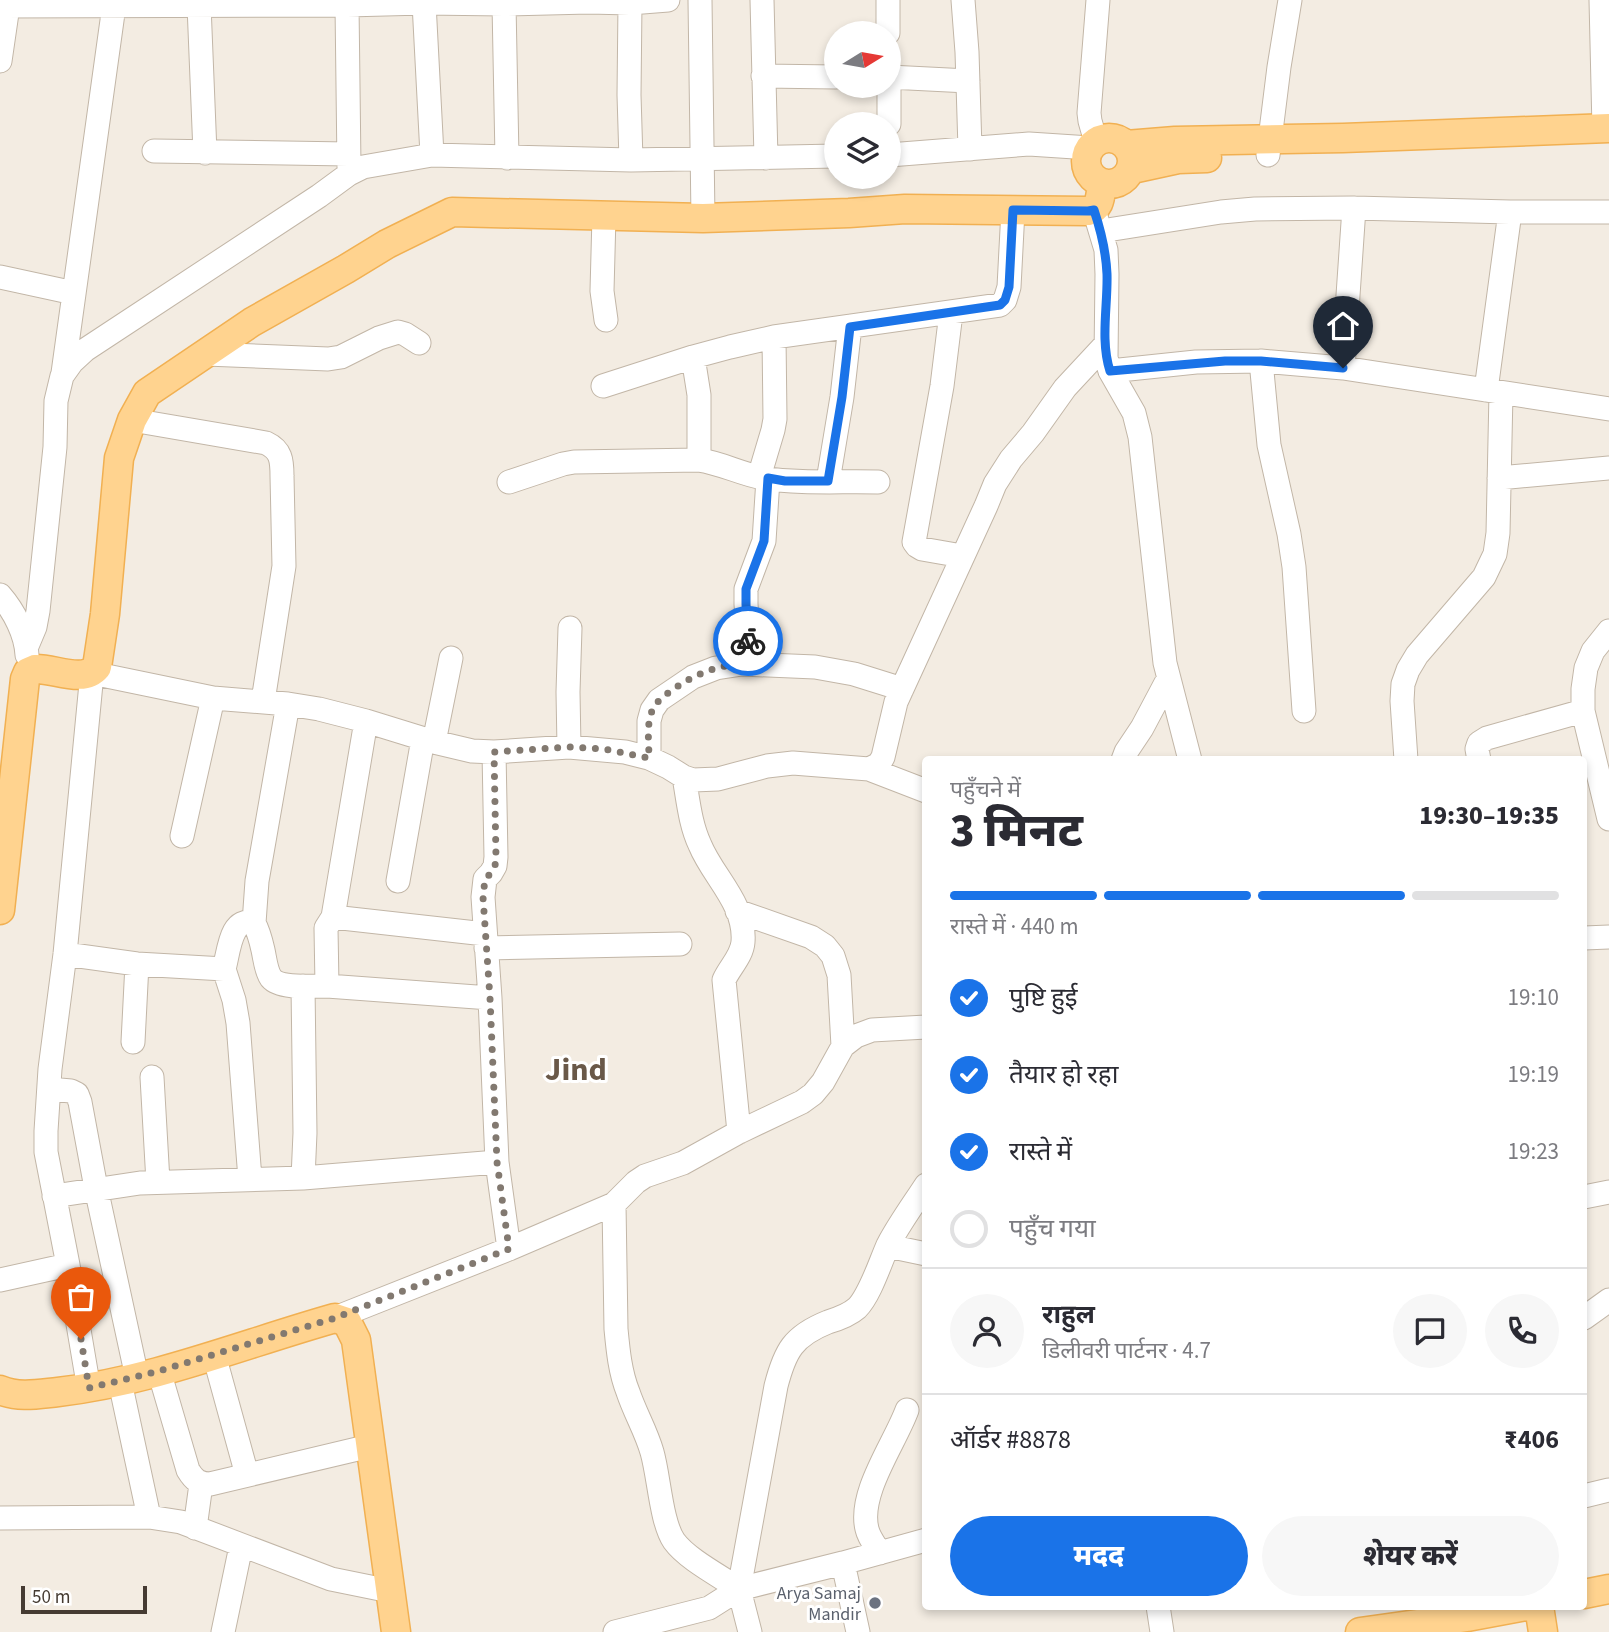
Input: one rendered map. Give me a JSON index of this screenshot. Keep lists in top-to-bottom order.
{
  "districts": ["Jind"],
  "places": ["Arya Samaj Mandir"],
  "scale_bar": "50 m",
  "north": "right",
  "page": {
    "heading": ["3 मिनट", "पहुँचने में", "19:30–19:35"],
    "panel": [
      "राहुल",
      "डिलीवरी पार्टनर · 4.7",
      "ऑर्डर #8878",
      "₹406"
    ],
    "bar": "रास्ते में · 440 m",
    "list": [
      ["पुष्टि हुई", "19:10"],
      ["तैयार हो रहा", "19:19"],
      ["रास्ते में", "19:23"],
      "पहुँच गया"
    ],
    "buttons": ["मदद", "शेयर करें"],
    "scale": "50 m"
  }
}
